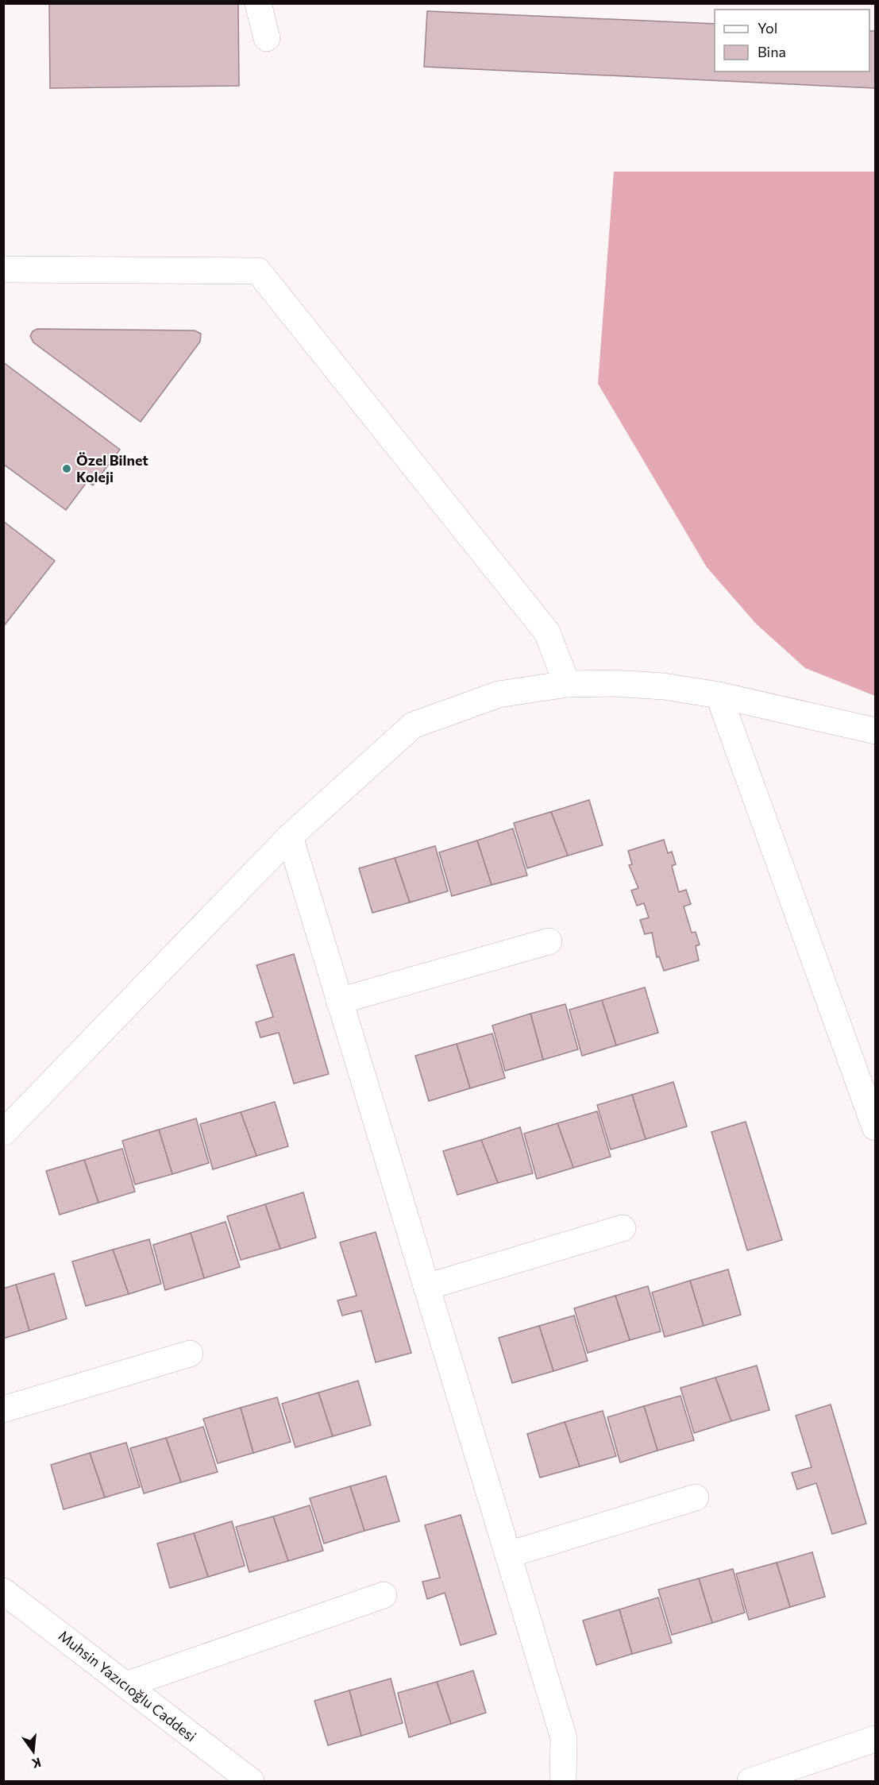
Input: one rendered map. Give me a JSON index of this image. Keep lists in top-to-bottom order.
{
  "streets": {
    "street": ["Muhsin Yazıcıoğlu Caddesi"]
  },
  "places": ["Özel Bilnet Koleji"],
  "legend": ["Yol", "Bina"],
  "north": "bottom"
}
